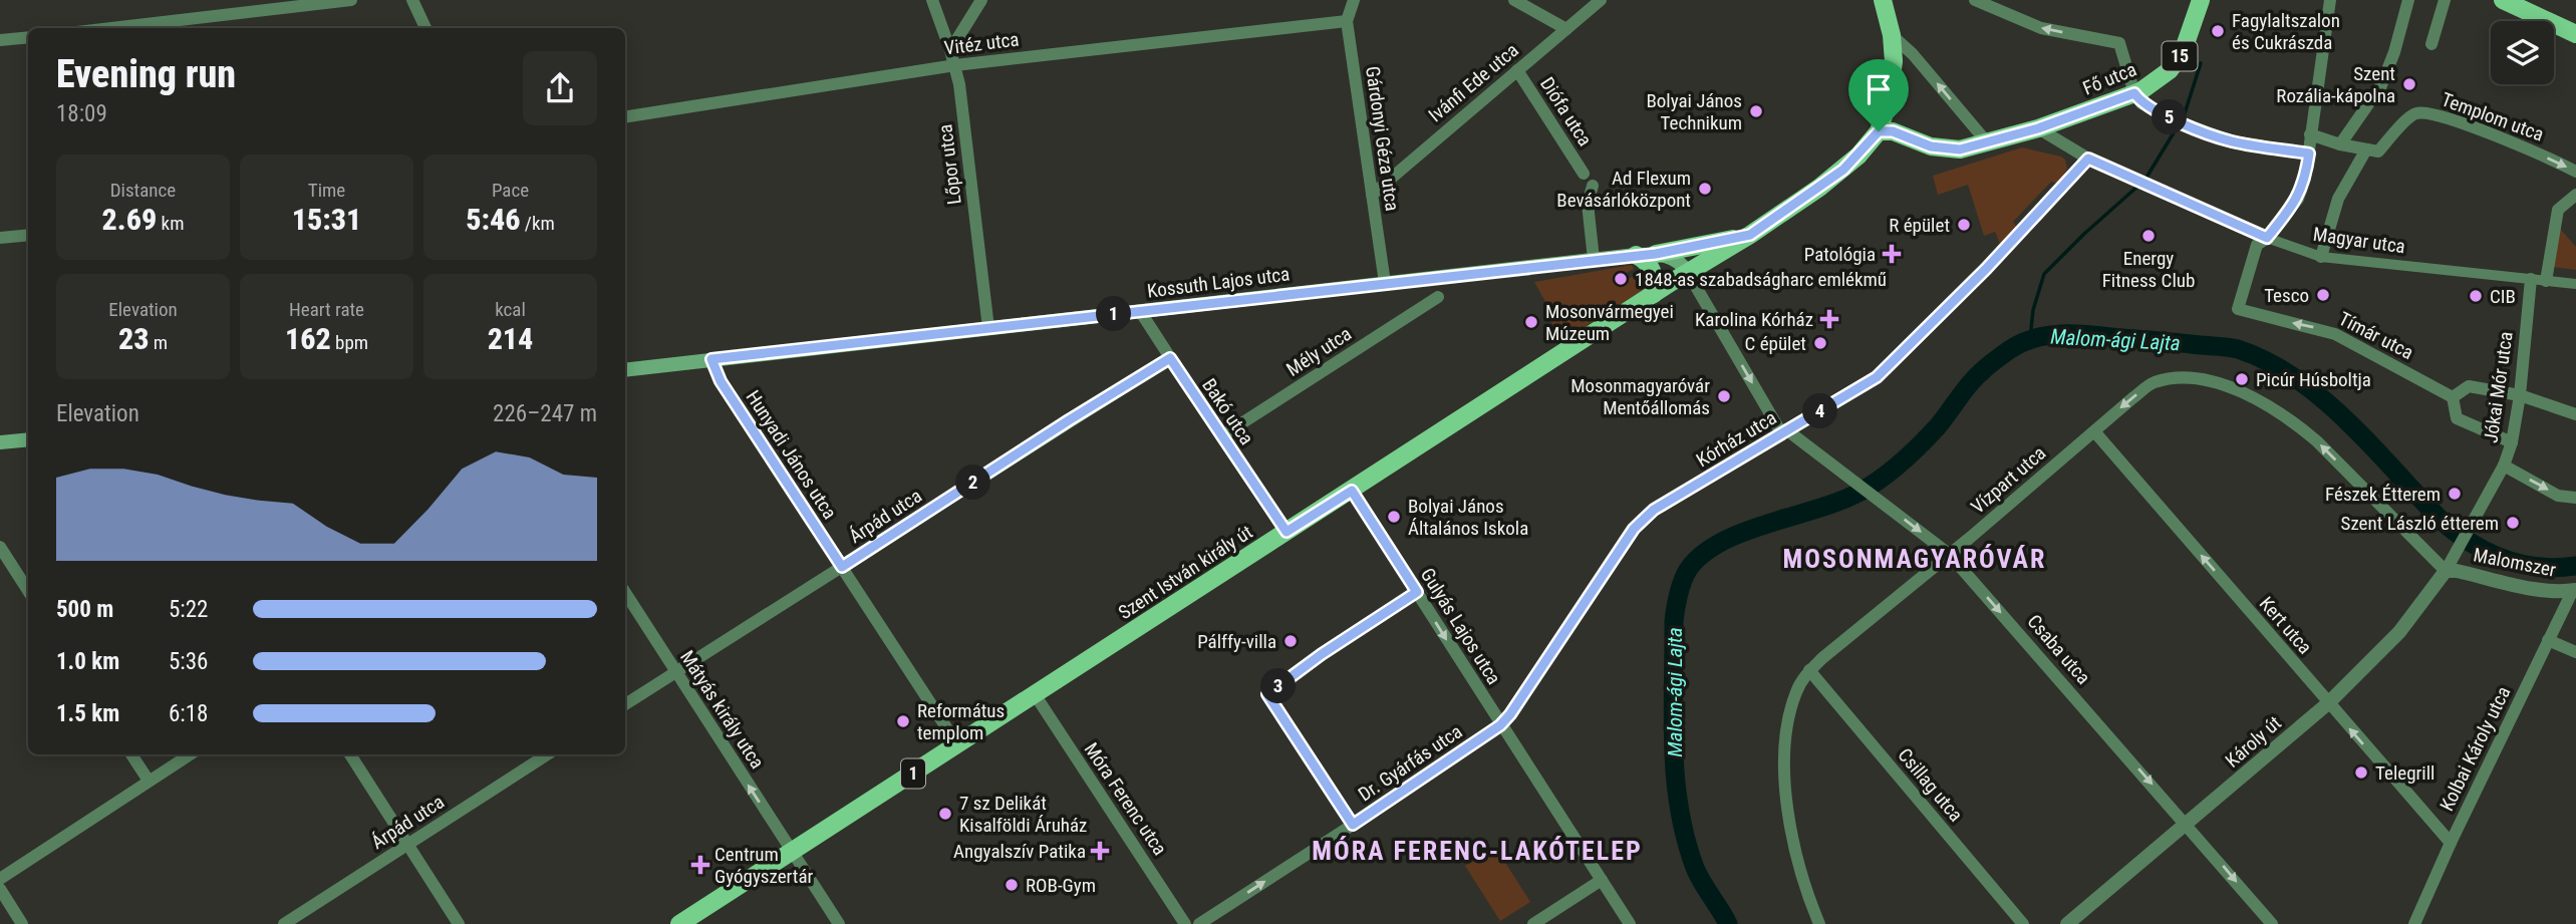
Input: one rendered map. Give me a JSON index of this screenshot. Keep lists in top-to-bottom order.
{
  "streets": {
    "main road": [
      "15",
      "Fő utca",
      "Kossuth Lajos utca",
      "Szent István király út",
      "1"
    ],
    "street": [
      "Vitéz utca",
      "Ivánfi Ede utca",
      "Diófa utca",
      "Templom utca",
      "Gárdonyi Géza utca",
      "Lőpor utca",
      "Magyar utca",
      "Tímár utca",
      "Mély utca",
      "Jókai Mór utca",
      "Bakó utca",
      "Kórház utca",
      "Hunyadi János utca",
      "Vízpart utca",
      "Árpád utca",
      "Malomszer",
      "Kert utca",
      "Gulyás Lajos utca",
      "Csaba utca",
      "Mátyás király utca",
      "Károly út",
      "Kolbai Károly utca",
      "Dr. Gyárfás utca",
      "Csillag utca",
      "Móra Ferenc utca"
    ]
  },
  "crossings": [
    ["Vitéz utca", "Gárdonyi Géza utca"],
    ["Vitéz utca", "Lőpor utca"],
    ["15", "Fő utca"],
    ["15", "1"],
    ["Fő utca", "Magyar utca"],
    ["Ivánfi Ede utca", "Diófa utca"],
    ["Ivánfi Ede utca", "Gárdonyi Géza utca"],
    ["Gárdonyi Géza utca", "Kossuth Lajos utca"],
    ["Lőpor utca", "Kossuth Lajos utca"],
    ["Magyar utca", "Tímár utca"],
    ["Magyar utca", "Jókai Mór utca"],
    ["Magyar utca", "Kórház utca"],
    ["Kossuth Lajos utca", "Bakó utca"],
    ["Kossuth Lajos utca", "Hunyadi János utca"],
    ["Tímár utca", "Jókai Mór utca"],
    ["Mély utca", "Bakó utca"],
    ["Jókai Mór utca", "Vízpart utca"],
    ["Jókai Mór utca", "Malomszer"],
    ["Jókai Mór utca", "Károly út"],
    ["Bakó utca", "Árpád utca"],
    ["Bakó utca", "Szent István király út"],
    ["Kórház utca", "Gulyás Lajos utca"],
    ["Kórház utca", "Csaba utca"],
    ["Kórház utca", "Dr. Gyárfás utca"],
    ["Hunyadi János utca", "Árpád utca"],
    ["Hunyadi János utca", "Szent István király út"],
    ["Vízpart utca", "Malomszer"],
    ["Vízpart utca", "Kert utca"],
    ["Vízpart utca", "Csaba utca"],
    ["Vízpart utca", "Károly út"],
    ["Vízpart utca", "Csillag utca"],
    ["Árpád utca", "Mátyás király utca"],
    ["Malomszer", "Károly út"],
    ["Malomszer", "Kolbai Károly utca"],
    ["Szent István király út", "Gulyás Lajos utca"],
    ["Szent István király út", "Csaba utca"],
    ["Szent István király út", "Mátyás király utca"],
    ["Szent István király út", "1"],
    ["Szent István király út", "Móra Ferenc utca"],
    ["Kert utca", "Károly út"],
    ["Kert utca", "Kolbai Károly utca"],
    ["Gulyás Lajos utca", "Dr. Gyárfás utca"],
    ["Csaba utca", "Károly út"]
  ],
  "one_way": [
    "Templom utca",
    "Vízpart utca",
    "Kert utca",
    "Csaba utca",
    "Mátyás király utca",
    "Dr. Gyárfás utca"
  ],
  "districts": ["MOSONMAGYARÓVÁR", "MÓRA FERENC-LAKÓTELEP"],
  "water": ["Malom-ági Lajta"],
  "places": {
    "other": [
      "Fagylaltszalon és Cukrászda",
      "Szent Rozália-kápolna",
      "Bolyai János Technikum",
      "Ad Flexum Bevásárlóközpont",
      "R épület",
      "Energy Fitness Club",
      "1848-as szabadságharc emlékmű",
      "Tesco",
      "CIB",
      "Mosonvármegyei Múzeum",
      "C épület",
      "Picúr Húsboltja",
      "Mosonmagyaróvár Mentőállomás",
      "Fészek Étterem",
      "Bolyai János Általános Iskola",
      "Szent László étterem",
      "Pálffy-villa",
      "Református templom",
      "Telegrill",
      "7 sz Delikát Kisalföldi Áruház",
      "ROB-Gym"
    ],
    "health": [
      "Patológia",
      "Karolina Kórház",
      "Angyalszív Patika",
      "Centrum Gyógyszertár"
    ]
  },
  "page": {
    "heading": ["Evening run", "18:09"],
    "pins": [
      "5",
      "1",
      "4",
      "2",
      "3"
    ],
    "stats": [
      ["Distance", "2.69 km"],
      ["Time", "15:31"],
      ["Pace", "5:46 /km"],
      ["Elevation", "23 m"],
      ["Heart rate", "162 bpm"],
      ["kcal", "214"]
    ],
    "chart": ["Elevation", "226–247 m"],
    "list": [
      {
        "name": "500 m",
        "note": "5:22"
      },
      {
        "name": "1.0 km",
        "note": "5:36"
      },
      {
        "name": "1.5 km",
        "note": "6:18"
      }
    ]
  }
}
